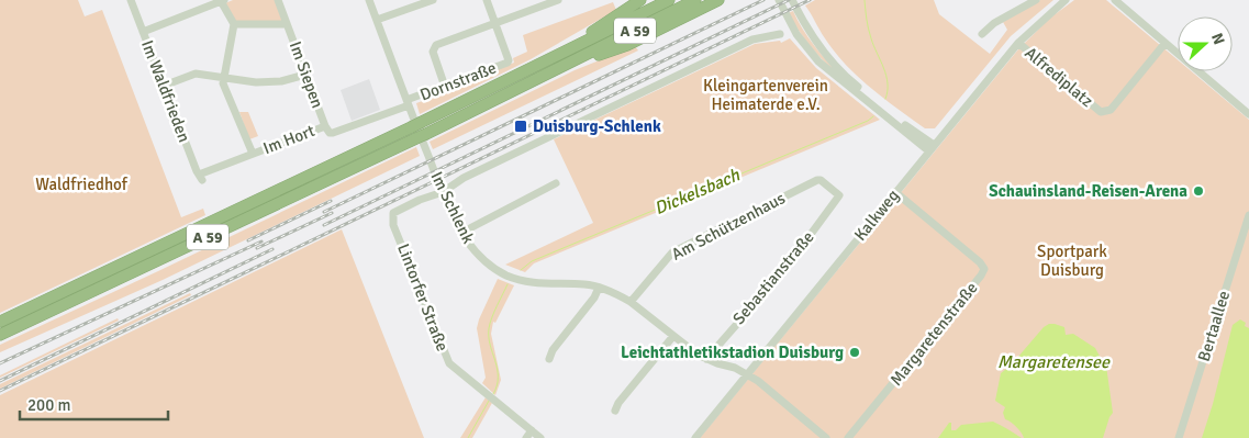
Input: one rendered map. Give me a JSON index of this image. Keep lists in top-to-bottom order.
{
  "streets": {
    "highway": ["A 59"],
    "street": [
      "Im Siepen",
      "Alfrediplatz",
      "Dornstraße",
      "Im Waldfrieden",
      "Im Hort",
      "Im Schlenk",
      "Kalkweg",
      "Am Schützenhaus",
      "Sebastianstraße",
      "Lintorfer Straße",
      "Bertaallee",
      "Margaretenstraße"
    ]
  },
  "crossings": [
    ["Im Siepen", "Im Hort"],
    ["Alfrediplatz", "Kalkweg"],
    ["Dornstraße", "Im Hort"],
    ["Dornstraße", "Im Schlenk"],
    ["Im Waldfrieden", "Im Hort"],
    ["Im Hort", "Im Schlenk"],
    ["Im Schlenk", "Kalkweg"],
    ["Im Schlenk", "Am Schützenhaus"],
    ["Im Schlenk", "Sebastianstraße"],
    ["Im Schlenk", "Lintorfer Straße"],
    ["Kalkweg", "Margaretenstraße"],
    ["Am Schützenhaus", "Sebastianstraße"]
  ],
  "water": ["Dickelsbach", "Margaretensee"],
  "parks": ["Kleingartenverein Heimaterde e.V.", "Waldfriedhof", "Sportpark Duisburg"],
  "places": {
    "transit": ["Duisburg-Schlenk"],
    "other": ["Schauinsland-Reisen-Arena", "Leichtathletikstadion Duisburg"]
  },
  "scale_bar": "200 m",
  "north": "right"
}
